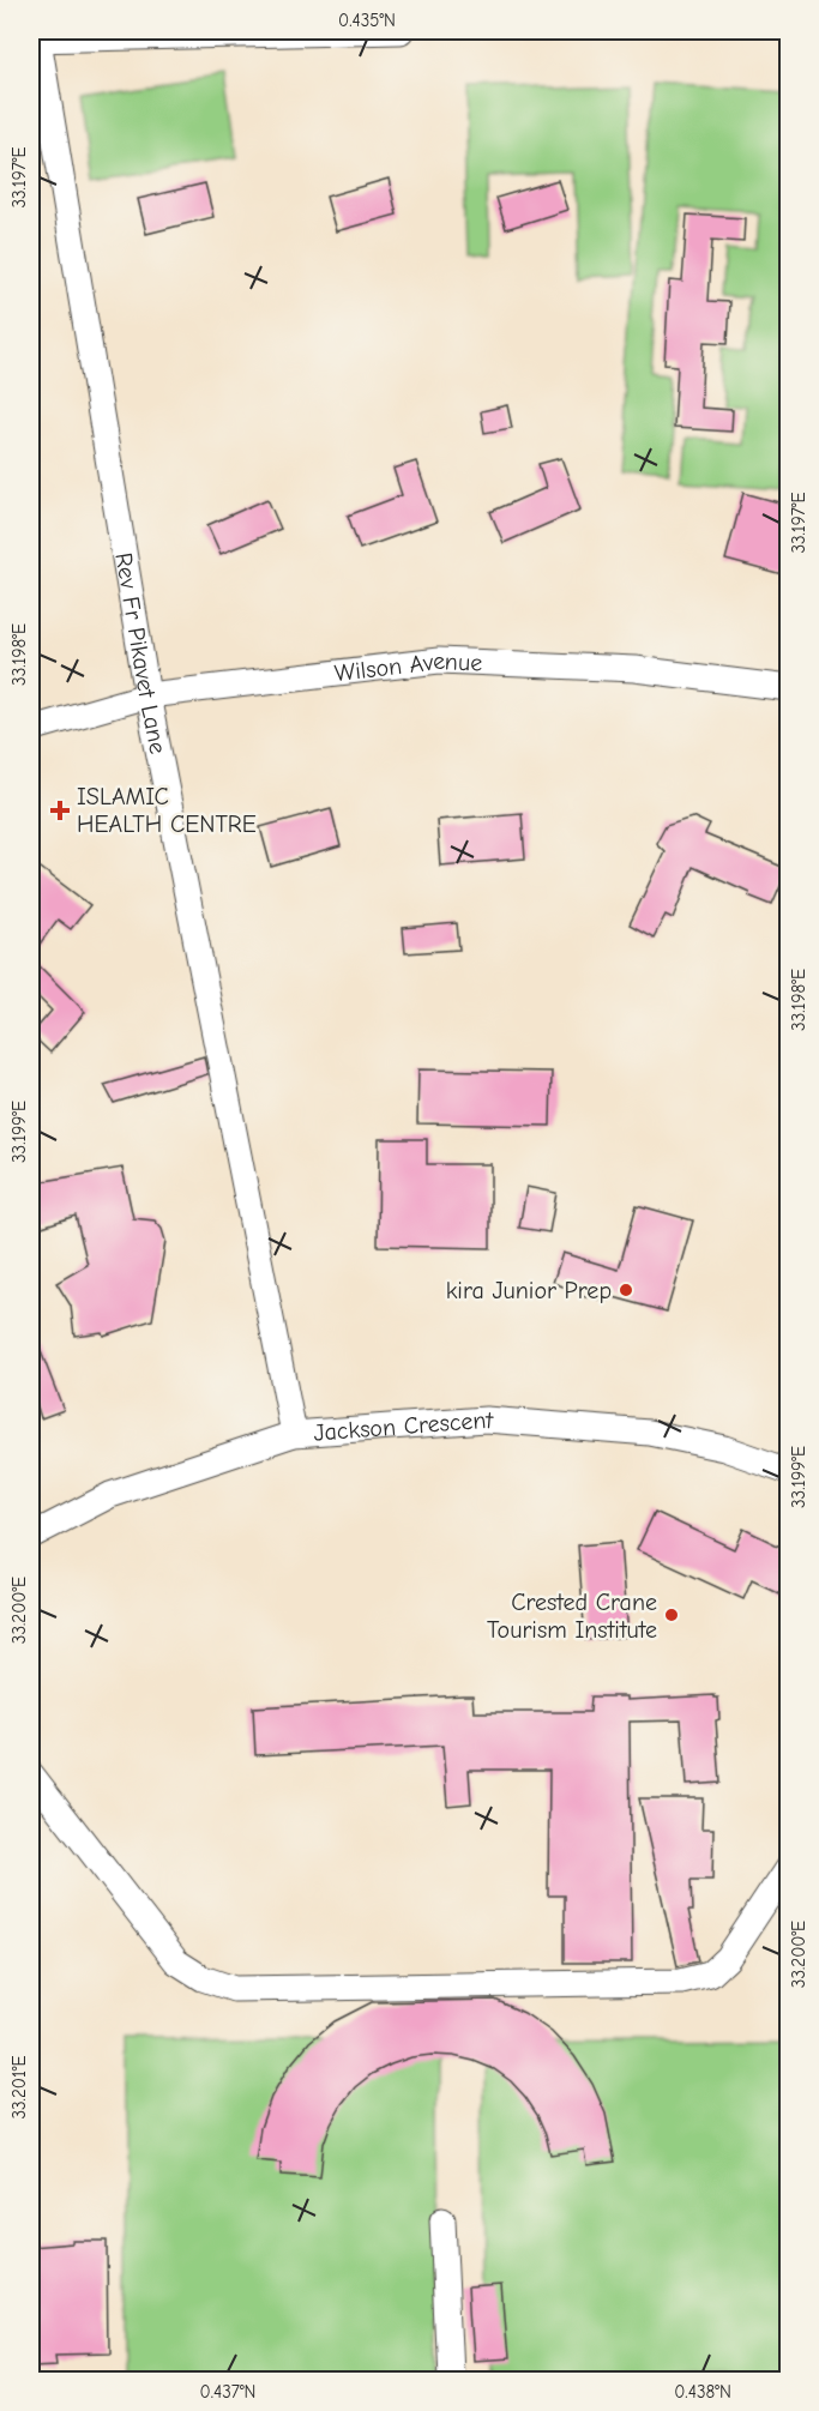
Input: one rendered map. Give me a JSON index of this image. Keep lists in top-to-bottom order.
{
  "streets": {
    "street": ["Rev Fr Pikavet Lane", "Wilson Avenue", "Jackson Crescent"]
  },
  "crossings": [
    ["Rev Fr Pikavet Lane", "Wilson Avenue"],
    ["Rev Fr Pikavet Lane", "Jackson Crescent"]
  ],
  "places": {
    "health": ["ISLAMIC HEALTH CENTRE"],
    "other": ["kira Junior Prep", "Crested Crane Tourism Institute"]
  },
  "coordinates": [
    "0.435°N",
    "33.197°E",
    "33.198°E",
    "33.199°E",
    "33.200°E",
    "33.201°E",
    "0.437°N",
    "0.438°N"
  ]
}
